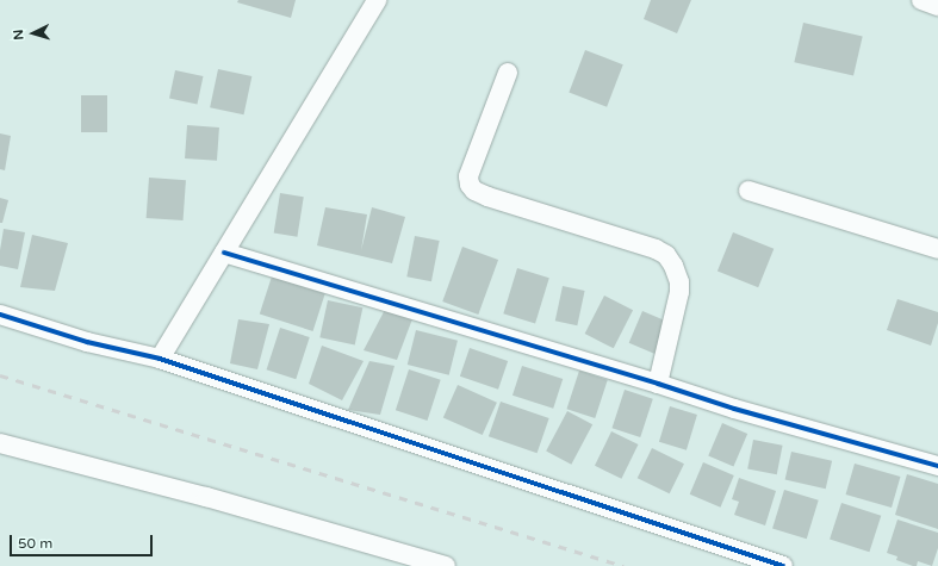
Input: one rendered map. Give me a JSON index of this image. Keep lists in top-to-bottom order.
{
  "scale_bar": "50 m",
  "north": "left"
}
